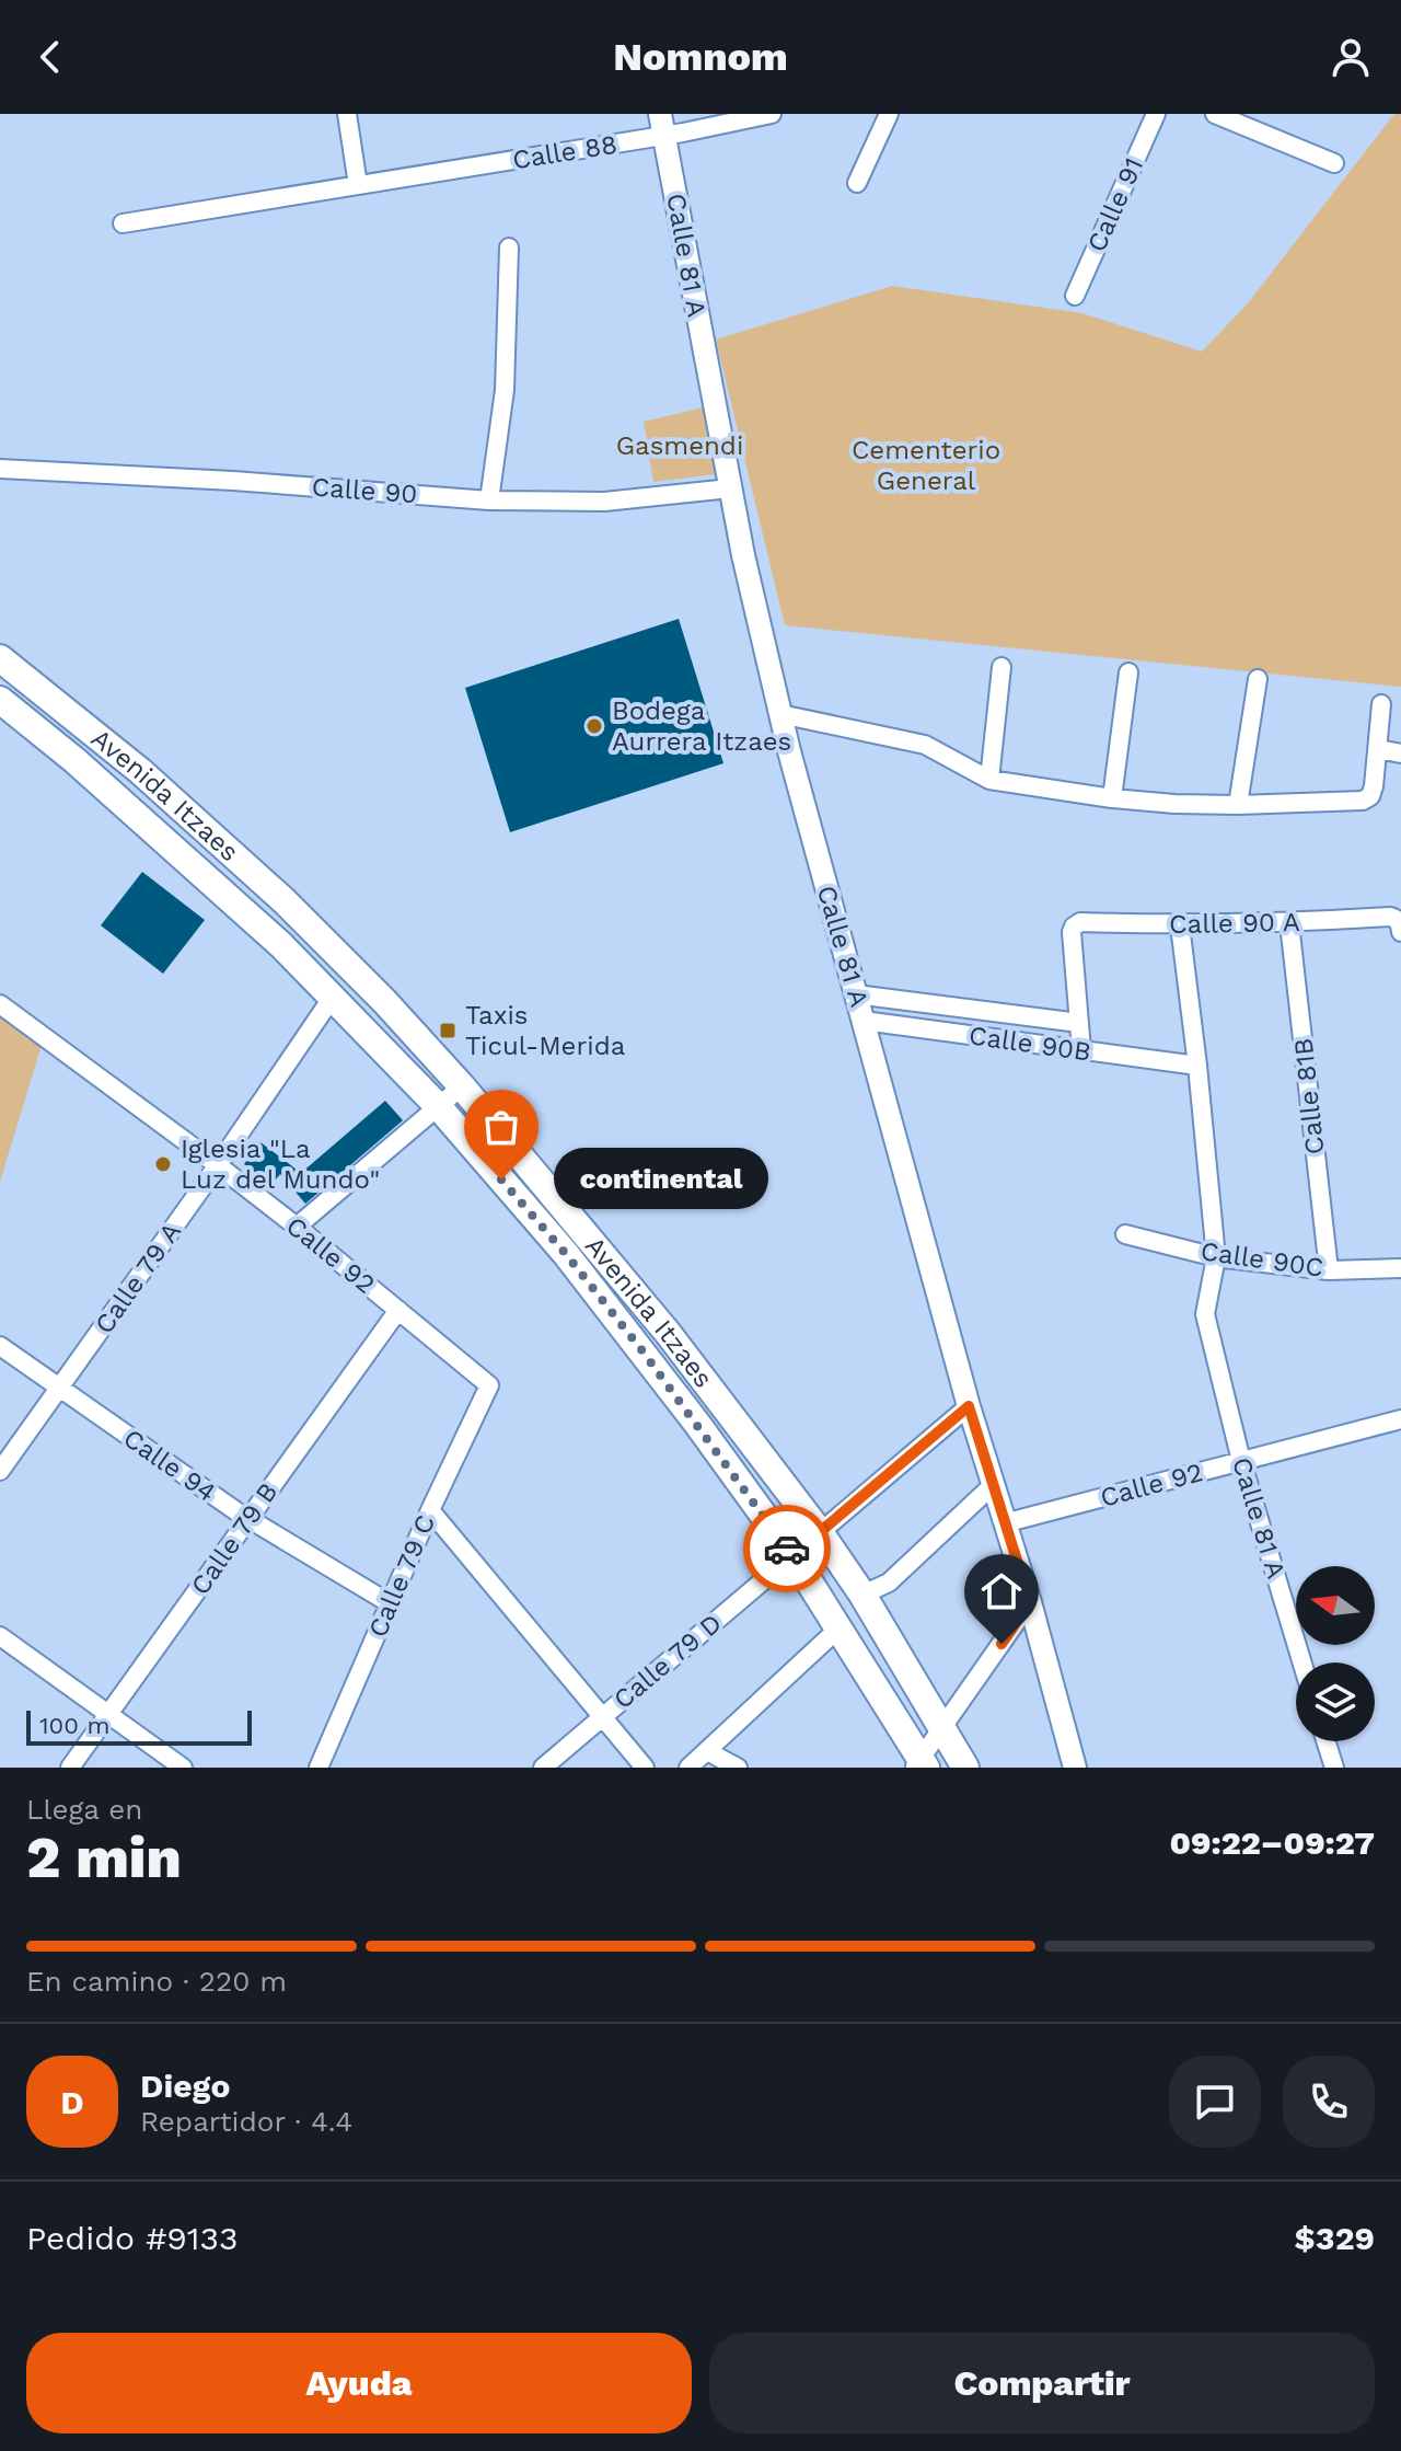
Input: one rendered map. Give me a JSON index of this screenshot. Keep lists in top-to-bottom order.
{
  "streets": {
    "main road": ["Avenida Itzaes"],
    "street": [
      "Calle 88",
      "Calle 91",
      "Calle 81 A",
      "Calle 90",
      "Calle 90 A",
      "Calle 90B",
      "Calle 81B",
      "Calle 92",
      "Calle 90C",
      "Calle 79 A",
      "Calle 94",
      "Calle 79 B",
      "Calle 79 C",
      "Calle 79 D"
    ]
  },
  "crossings": [
    ["Calle 88", "Calle 81 A"],
    ["Calle 81 A", "Calle 90"],
    ["Calle 81 A", "Calle 90 A"],
    ["Calle 81 A", "Calle 90B"],
    ["Calle 81 A", "Calle 92"],
    ["Calle 81 A", "Calle 90C"],
    ["Avenida Itzaes", "Calle 79 A"],
    ["Avenida Itzaes", "Calle 79 D"],
    ["Calle 90 A", "Calle 81B"],
    ["Calle 81B", "Calle 90C"],
    ["Calle 92", "Calle 79 A"],
    ["Calle 92", "Calle 79 B"],
    ["Calle 92", "Calle 79 C"],
    ["Calle 79 A", "Calle 94"],
    ["Calle 94", "Calle 79 B"],
    ["Calle 94", "Calle 79 C"]
  ],
  "parks": ["Gasmendi", "Cementerio General"],
  "places": {
    "other": ["Bodega Aurrera Itzaes", "Iglesia \"La Luz del Mundo\"", "continental"],
    "transit": ["Taxis Ticul-Merida"]
  },
  "scale_bar": "100 m",
  "north": "left",
  "page": {
    "header": "Nomnom",
    "bubble": "continental",
    "scale": "100 m",
    "heading": ["2 min", "Llega en", "09:22–09:27"],
    "panel": [
      "Diego",
      "Repartidor · 4.4",
      "Pedido #9133",
      "$329"
    ],
    "bar": "En camino · 220 m",
    "round": "D",
    "buttons": ["Ayuda", "Compartir"]
  }
}
